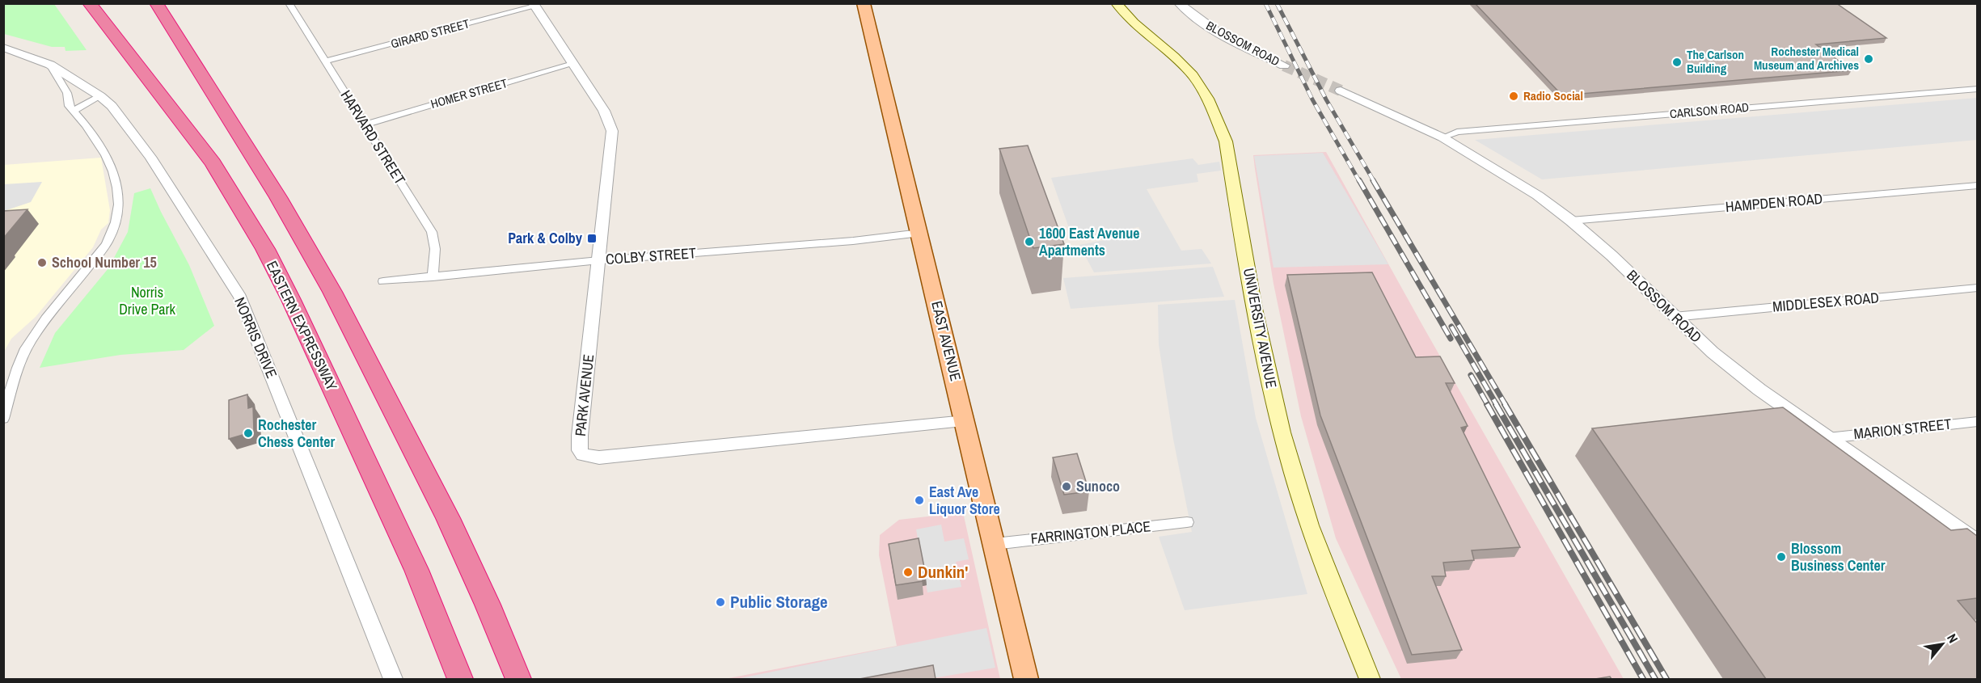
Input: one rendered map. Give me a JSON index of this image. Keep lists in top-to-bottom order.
{
  "streets": {
    "highway": ["EASTERN EXPRESSWAY"],
    "main road": ["UNIVERSITY AVENUE", "EAST AVENUE"],
    "street": [
      "GIRARD STREET",
      "BLOSSOM ROAD",
      "HOMER STREET",
      "CARLSON ROAD",
      "HARVARD STREET",
      "HAMPDEN ROAD",
      "COLBY STREET",
      "MIDDLESEX ROAD",
      "NORRIS DRIVE",
      "PARK AVENUE",
      "MARION STREET",
      "FARRINGTON PLACE"
    ]
  },
  "crossings": [
    ["GIRARD STREET", "HARVARD STREET"],
    ["GIRARD STREET", "PARK AVENUE"],
    ["BLOSSOM ROAD", "CARLSON ROAD"],
    ["BLOSSOM ROAD", "HAMPDEN ROAD"],
    ["BLOSSOM ROAD", "MIDDLESEX ROAD"],
    ["BLOSSOM ROAD", "MARION STREET"],
    ["HOMER STREET", "HARVARD STREET"],
    ["HOMER STREET", "PARK AVENUE"],
    ["HARVARD STREET", "COLBY STREET"],
    ["COLBY STREET", "EAST AVENUE"],
    ["COLBY STREET", "PARK AVENUE"],
    ["EAST AVENUE", "PARK AVENUE"],
    ["EAST AVENUE", "FARRINGTON PLACE"]
  ],
  "parks": ["Norris Drive Park"],
  "places": {
    "other": [
      "Rochester Medical Museum and Archives",
      "The Carlson Building",
      "Radio Social",
      "1600 East Avenue Apartments",
      "School Number 15",
      "Rochester Chess Center",
      "Sunoco",
      "East Ave Liquor Store",
      "Blossom Business Center",
      "Dunkin'",
      "Public Storage"
    ],
    "transit": ["Park & Colby"]
  },
  "north": "top right"
}
